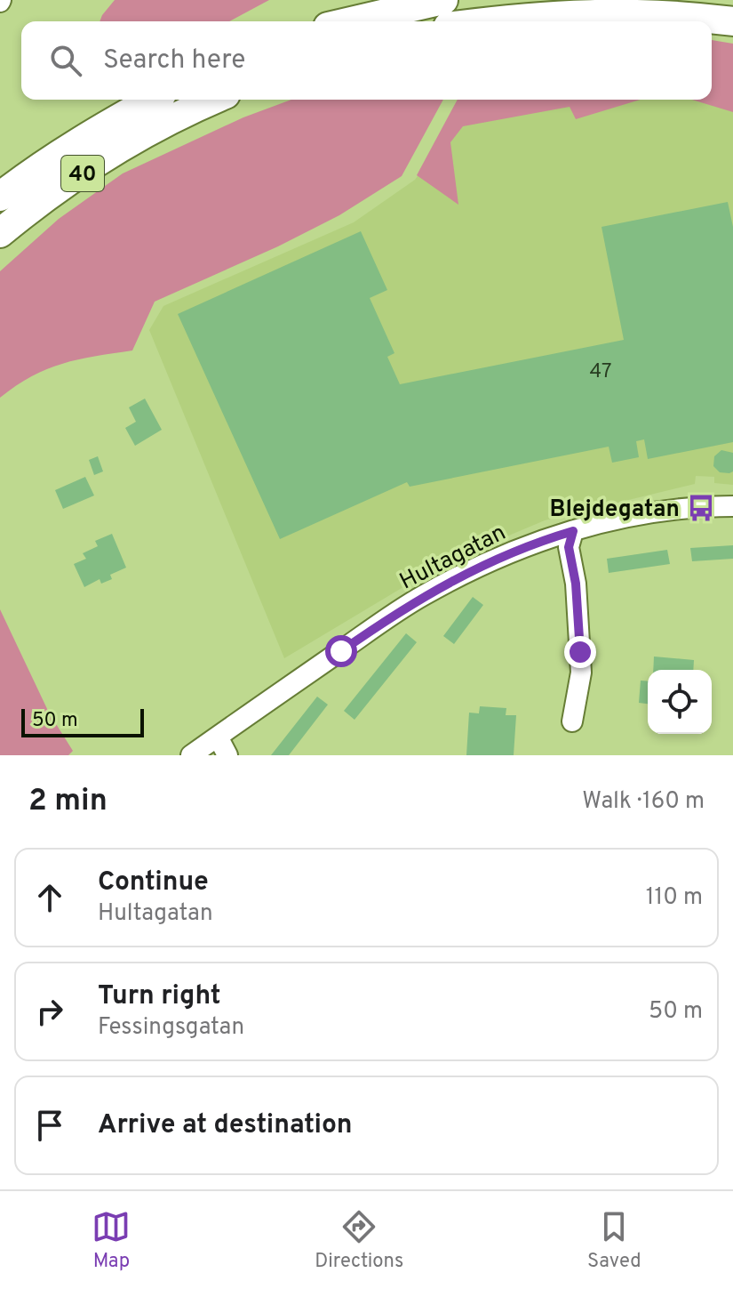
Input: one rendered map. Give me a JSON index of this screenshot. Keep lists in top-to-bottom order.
{
  "streets": {
    "highway": ["40"],
    "street": ["Hultagatan"]
  },
  "places": {
    "bus stop": ["Blejdegatan"]
  },
  "house_numbers": ["47"],
  "scale_bar": "50 m",
  "page": {
    "search": "Search here",
    "scale": "50 m",
    "heading": ["2 min", "Walk · 160 m"],
    "list": [
      ["Continue", "Hultagatan", "110 m"],
      ["Turn right", "Fessingsgatan", "50 m"],
      "Arrive at destination"
    ],
    "nav": ["Map", "Directions", "Saved"]
  }
}
